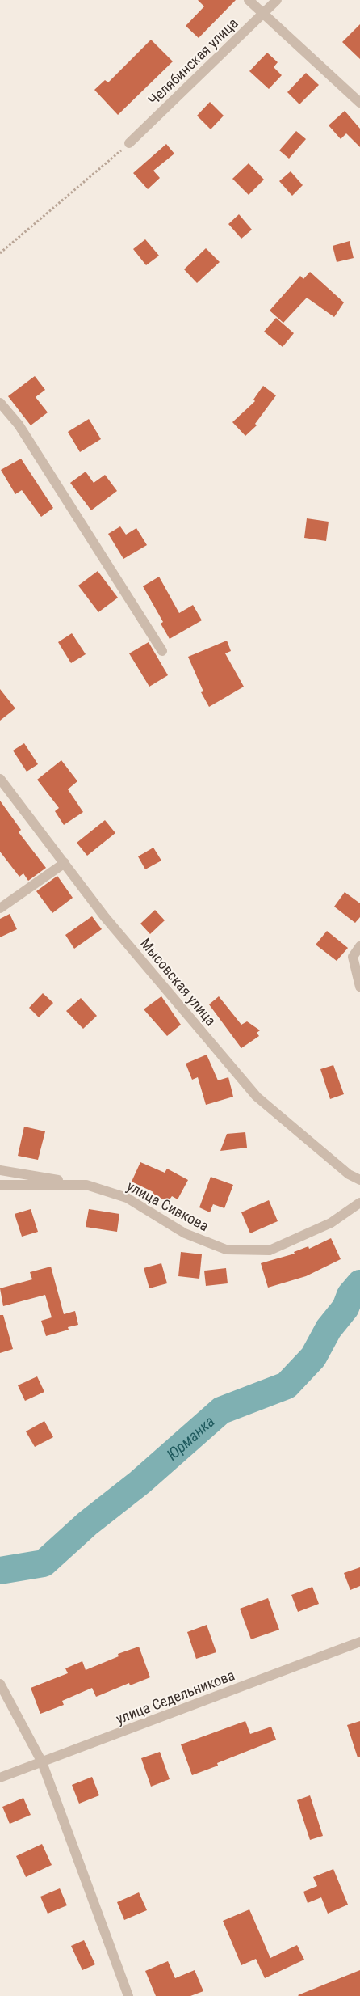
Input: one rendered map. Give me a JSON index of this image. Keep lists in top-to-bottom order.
{
  "streets": {
    "street": [
      "Челябинская улица",
      "Мысовская улица",
      "улица Сивкова",
      "улица Седельникова"
    ]
  },
  "water": ["Юрманка"]
}
